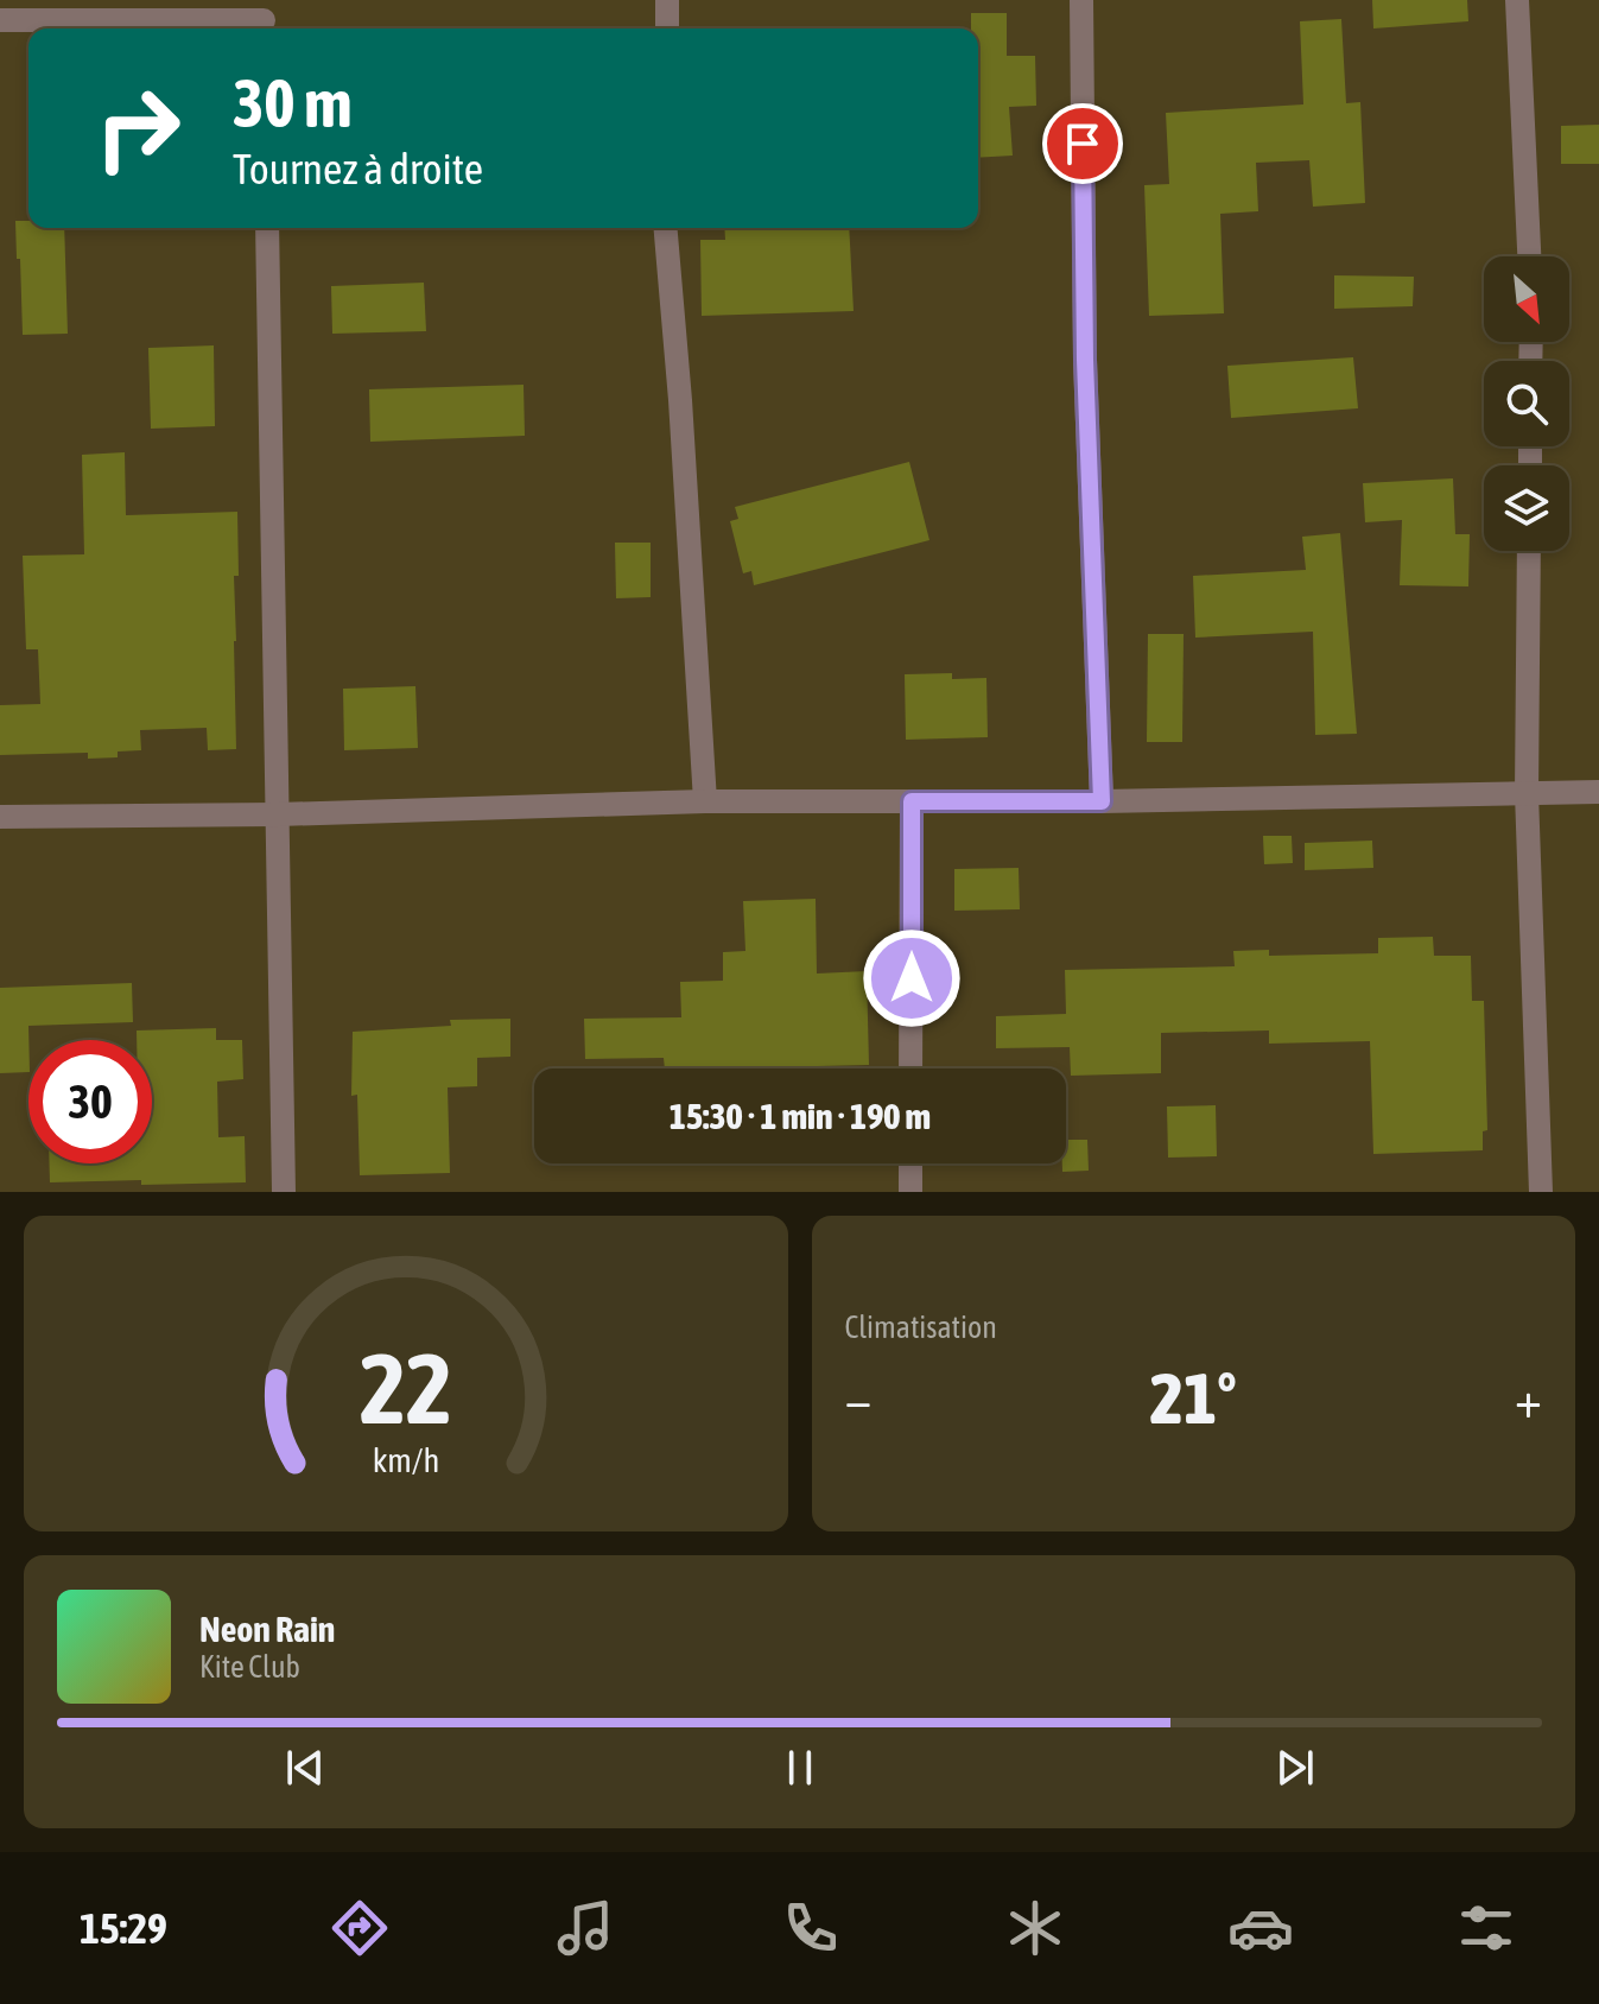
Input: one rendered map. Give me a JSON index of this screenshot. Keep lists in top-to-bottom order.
{
  "north": "bottom right",
  "page": {
    "turn": ["30 m", "Tournez à droite"],
    "limit": "30",
    "trip": "15:30 · 1 min · 190 m",
    "tile": "Climatisation",
    "heat": ["−", "21°", "+"],
    "song": ["Neon Rain", "Kite Club"],
    "tabs": "15:29",
    "gauge": ["22", "km/h"]
  }
}
